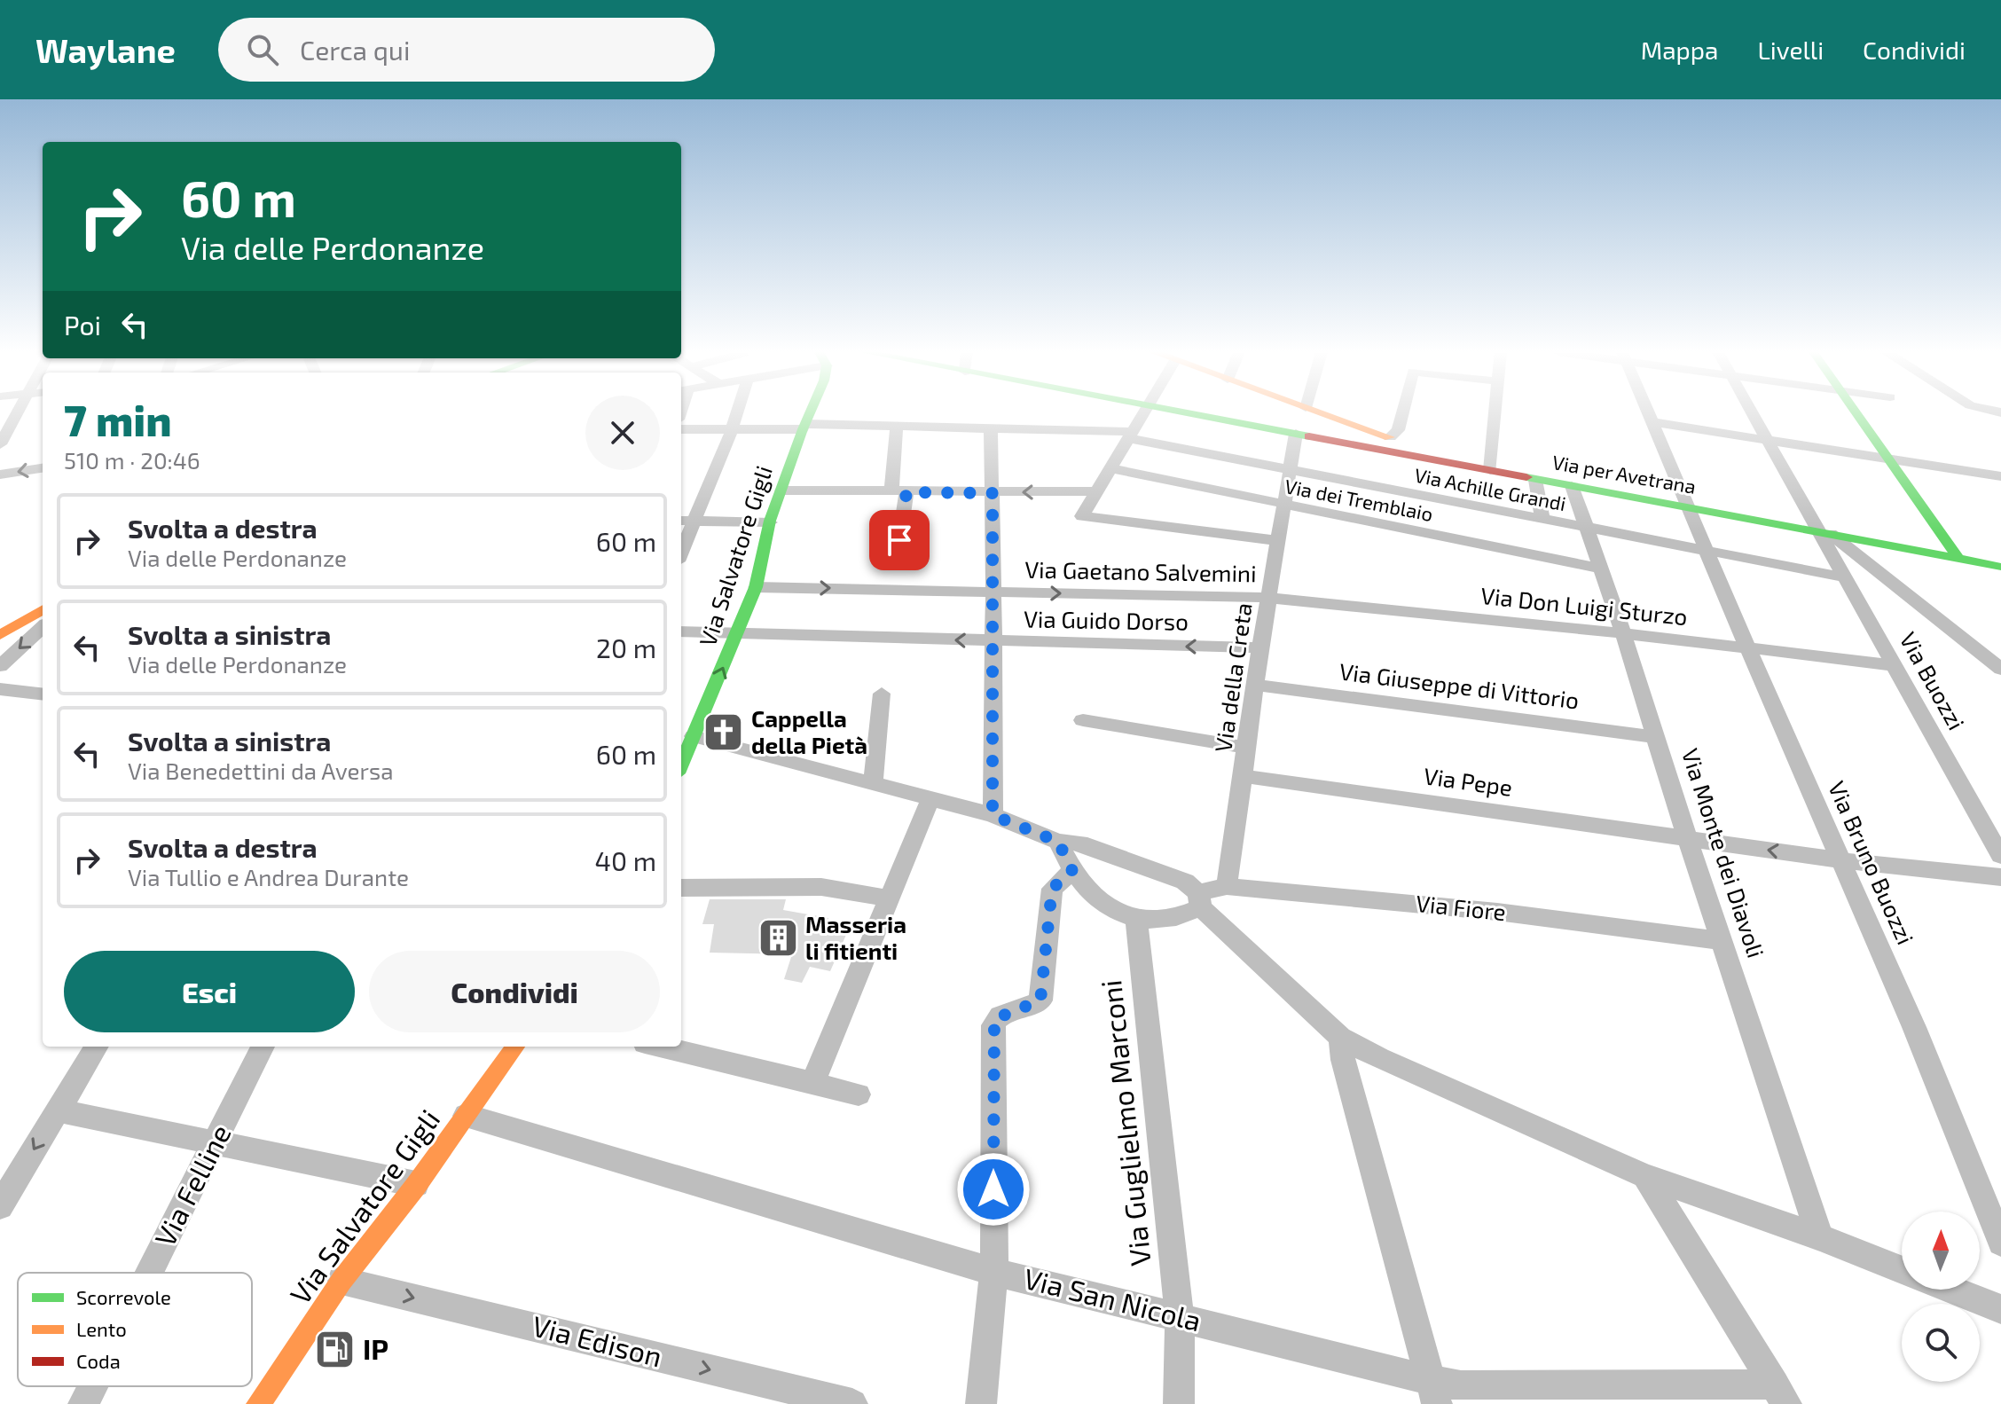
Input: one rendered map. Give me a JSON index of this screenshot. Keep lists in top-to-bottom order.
{
  "streets": {
    "street": [
      "Via per Avetrana",
      "Via Achille Grandi",
      "Via dei Tremblaio",
      "Via Salvatore Gigli",
      "Via Gaetano Salvemini",
      "Via Don Luigi Sturzo",
      "Via Guido Dorso",
      "Via della Creta",
      "Via Buozzi",
      "Via Giuseppe di Vittorio",
      "Via Pepe",
      "Via Monte dei Diavoli",
      "Via Bruno Buozzi",
      "Via Fiore",
      "Via Guglielmo Marconi",
      "Via Felline",
      "Via San Nicola",
      "Via Edison"
    ]
  },
  "crossings": [
    ["Via per Avetrana", "Via della Creta"],
    ["Via per Avetrana", "Via Buozzi"],
    ["Via per Avetrana", "Via Monte dei Diavoli"],
    ["Via per Avetrana", "Via Bruno Buozzi"],
    ["Via Achille Grandi", "Via Salvatore Gigli"],
    ["Via Achille Grandi", "Via della Creta"],
    ["Via Achille Grandi", "Via Buozzi"],
    ["Via Achille Grandi", "Via Monte dei Diavoli"],
    ["Via Achille Grandi", "Via Bruno Buozzi"],
    ["Via dei Tremblaio", "Via della Creta"],
    ["Via dei Tremblaio", "Via Monte dei Diavoli"],
    ["Via Salvatore Gigli", "Via Gaetano Salvemini"],
    ["Via Salvatore Gigli", "Via Guido Dorso"],
    ["Via Salvatore Gigli", "Via San Nicola"],
    ["Via Salvatore Gigli", "Via Edison"],
    ["Via Gaetano Salvemini", "Via Don Luigi Sturzo"],
    ["Via Gaetano Salvemini", "Via della Creta"],
    ["Via Don Luigi Sturzo", "Via della Creta"],
    ["Via Don Luigi Sturzo", "Via Buozzi"],
    ["Via Don Luigi Sturzo", "Via Monte dei Diavoli"],
    ["Via Don Luigi Sturzo", "Via Bruno Buozzi"],
    ["Via Guido Dorso", "Via della Creta"],
    ["Via della Creta", "Via Giuseppe di Vittorio"],
    ["Via della Creta", "Via Pepe"],
    ["Via della Creta", "Via Fiore"],
    ["Via Giuseppe di Vittorio", "Via Monte dei Diavoli"],
    ["Via Pepe", "Via Monte dei Diavoli"],
    ["Via Pepe", "Via Bruno Buozzi"],
    ["Via Monte dei Diavoli", "Via Fiore"],
    ["Via Fiore", "Via Guglielmo Marconi"],
    ["Via Guglielmo Marconi", "Via San Nicola"]
  ],
  "one_way": ["Via Edison"],
  "places": {
    "church": ["Cappella della Pietà"],
    "building": ["Masseria li fitienti"],
    "fuel station": ["IP"]
  },
  "legend": ["Scorrevole", "Lento", "Coda"],
  "north": "top",
  "page": {
    "header": "Waylane",
    "search": "Cerca qui",
    "nav": ["Mappa", "Livelli", "Condividi"],
    "turn": ["60 m", "Via delle Perdonanze"],
    "then": "Poi",
    "heading": ["7 min", "510 m · 20:46"],
    "list": [
      {
        "name": "Svolta a destra",
        "note": "Via delle Perdonanze",
        "value": "60 m"
      },
      {
        "name": "Svolta a sinistra",
        "note": "Via delle Perdonanze",
        "value": "20 m"
      },
      {
        "name": "Svolta a sinistra",
        "note": "Via Benedettini da Aversa",
        "value": "60 m"
      },
      {
        "name": "Svolta a destra",
        "note": "Via Tullio e Andrea Durante",
        "value": "40 m"
      }
    ],
    "buttons": ["Esci", "Condividi"]
  }
}
